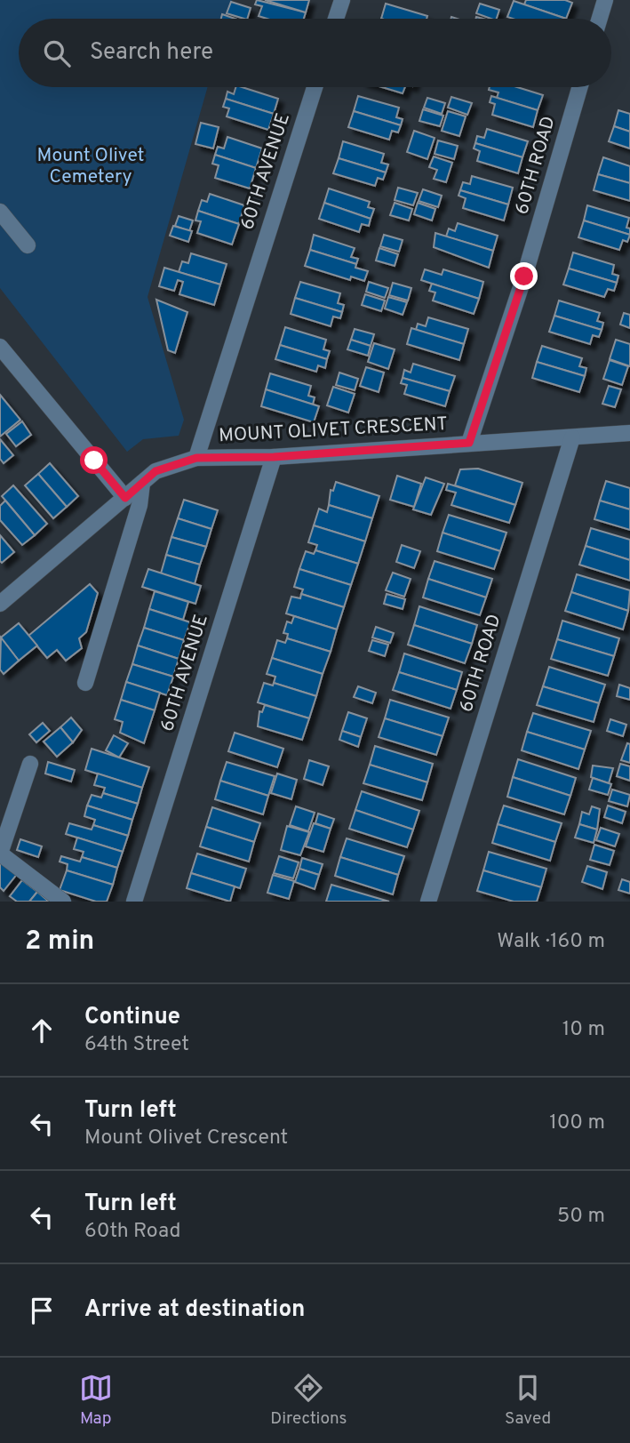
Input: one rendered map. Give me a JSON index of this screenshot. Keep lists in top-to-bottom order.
{
  "streets": {
    "street": ["60TH ROAD", "60TH AVENUE", "MOUNT OLIVET CRESCENT"]
  },
  "crossings": [
    ["60TH ROAD", "MOUNT OLIVET CRESCENT"],
    ["60TH AVENUE", "MOUNT OLIVET CRESCENT"]
  ],
  "parks": ["Mount Olivet Cemetery"],
  "page": {
    "search": "Search here",
    "heading": ["2 min", "Walk · 160 m"],
    "list": [
      ["Continue", "64th Street", "10 m"],
      ["Turn left", "Mount Olivet Crescent", "100 m"],
      ["Turn left", "60th Road", "50 m"],
      "Arrive at destination"
    ],
    "nav": ["Map", "Directions", "Saved"]
  }
}
